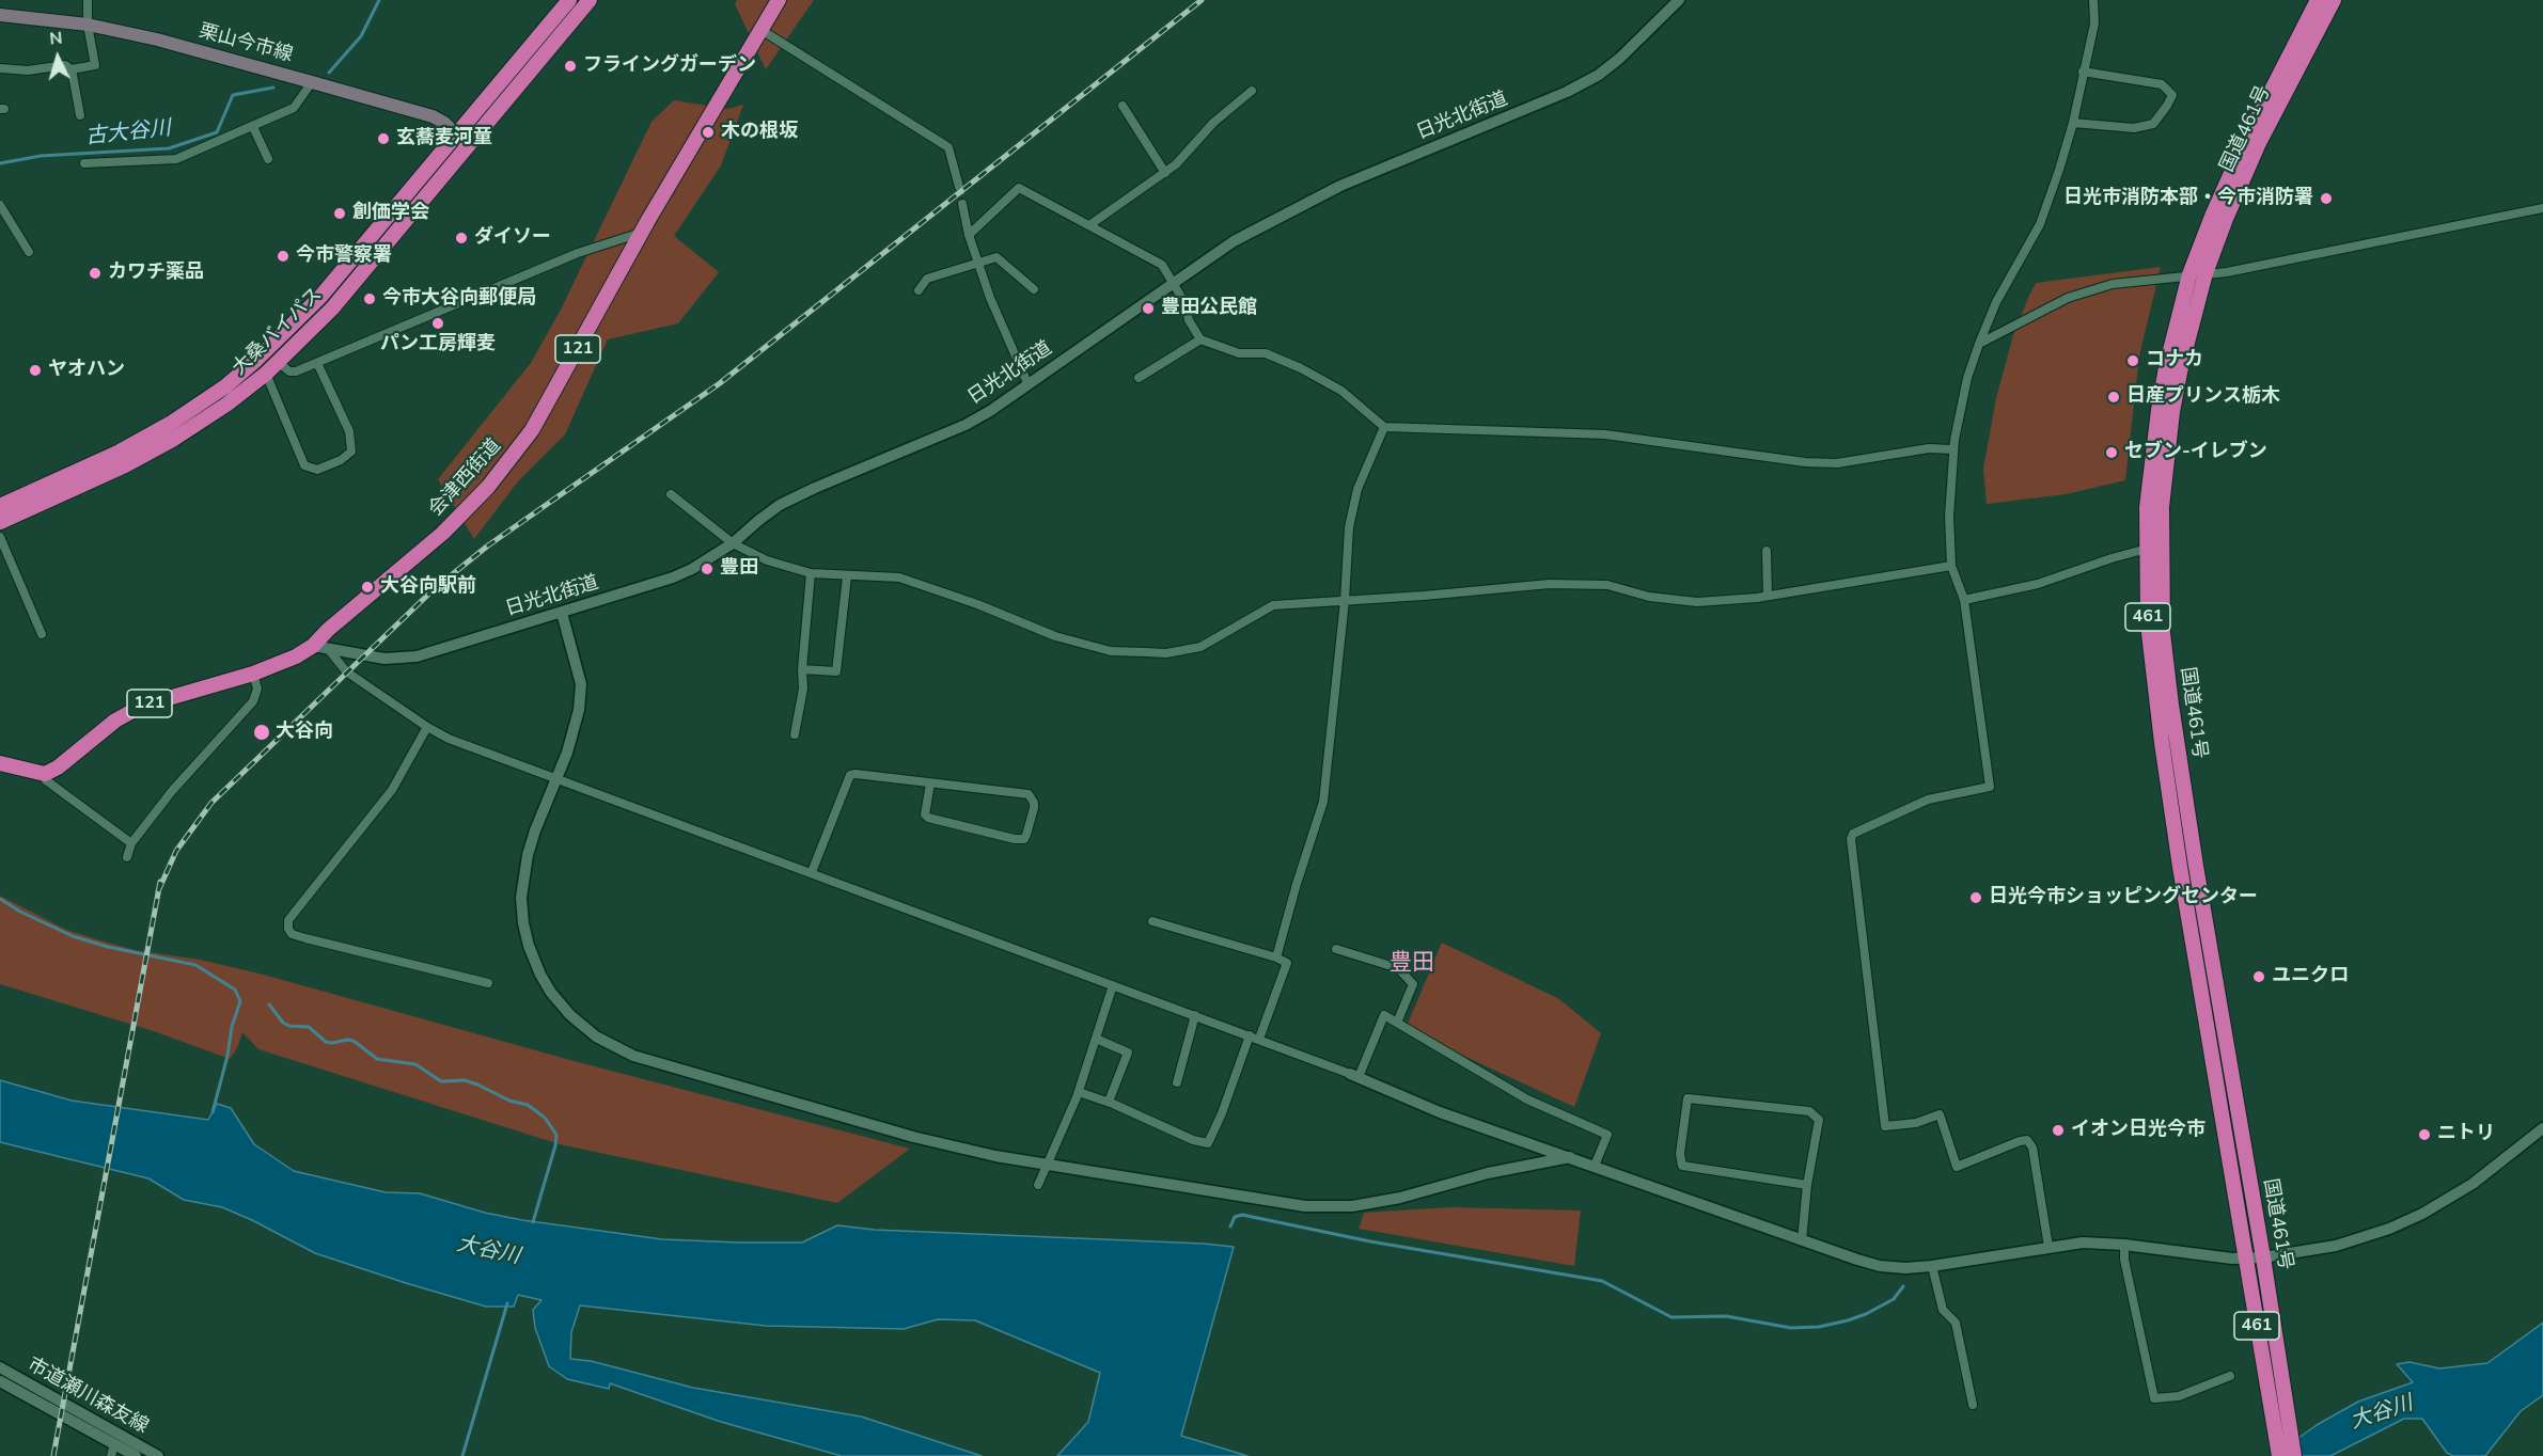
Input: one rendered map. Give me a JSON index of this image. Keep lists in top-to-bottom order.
{
  "streets": {
    "highway": [
      "国道461号",
      "大桑バイパス",
      "121",
      "会津西街道",
      "461"
    ],
    "main road": ["栗山今市線"],
    "street": ["日光北街道", "市道瀬川森友線"]
  },
  "crossings": [
    ["栗山今市線", "大桑バイパス"],
    ["日光北街道", "会津西街道"]
  ],
  "districts": ["豊田"],
  "water": ["古大谷川", "大谷川"],
  "places": [
    "フライングガーデン",
    "木の根坂",
    "玄蕎麦河童",
    "日光市消防本部・今市消防署",
    "創価学会",
    "ダイソー",
    "今市警察署",
    "カワチ薬品",
    "今市大谷向郵便局",
    "豊田公民館",
    "パン工房輝麦",
    "コナカ",
    "ヤオハン",
    "日産プリンス栃木",
    "セブン-イレブン",
    "豊田",
    "大谷向駅前",
    "大谷向",
    "日光今市ショッピングセンター",
    "ユニクロ",
    "イオン日光今市",
    "ニトリ"
  ],
  "north": "top"
}
